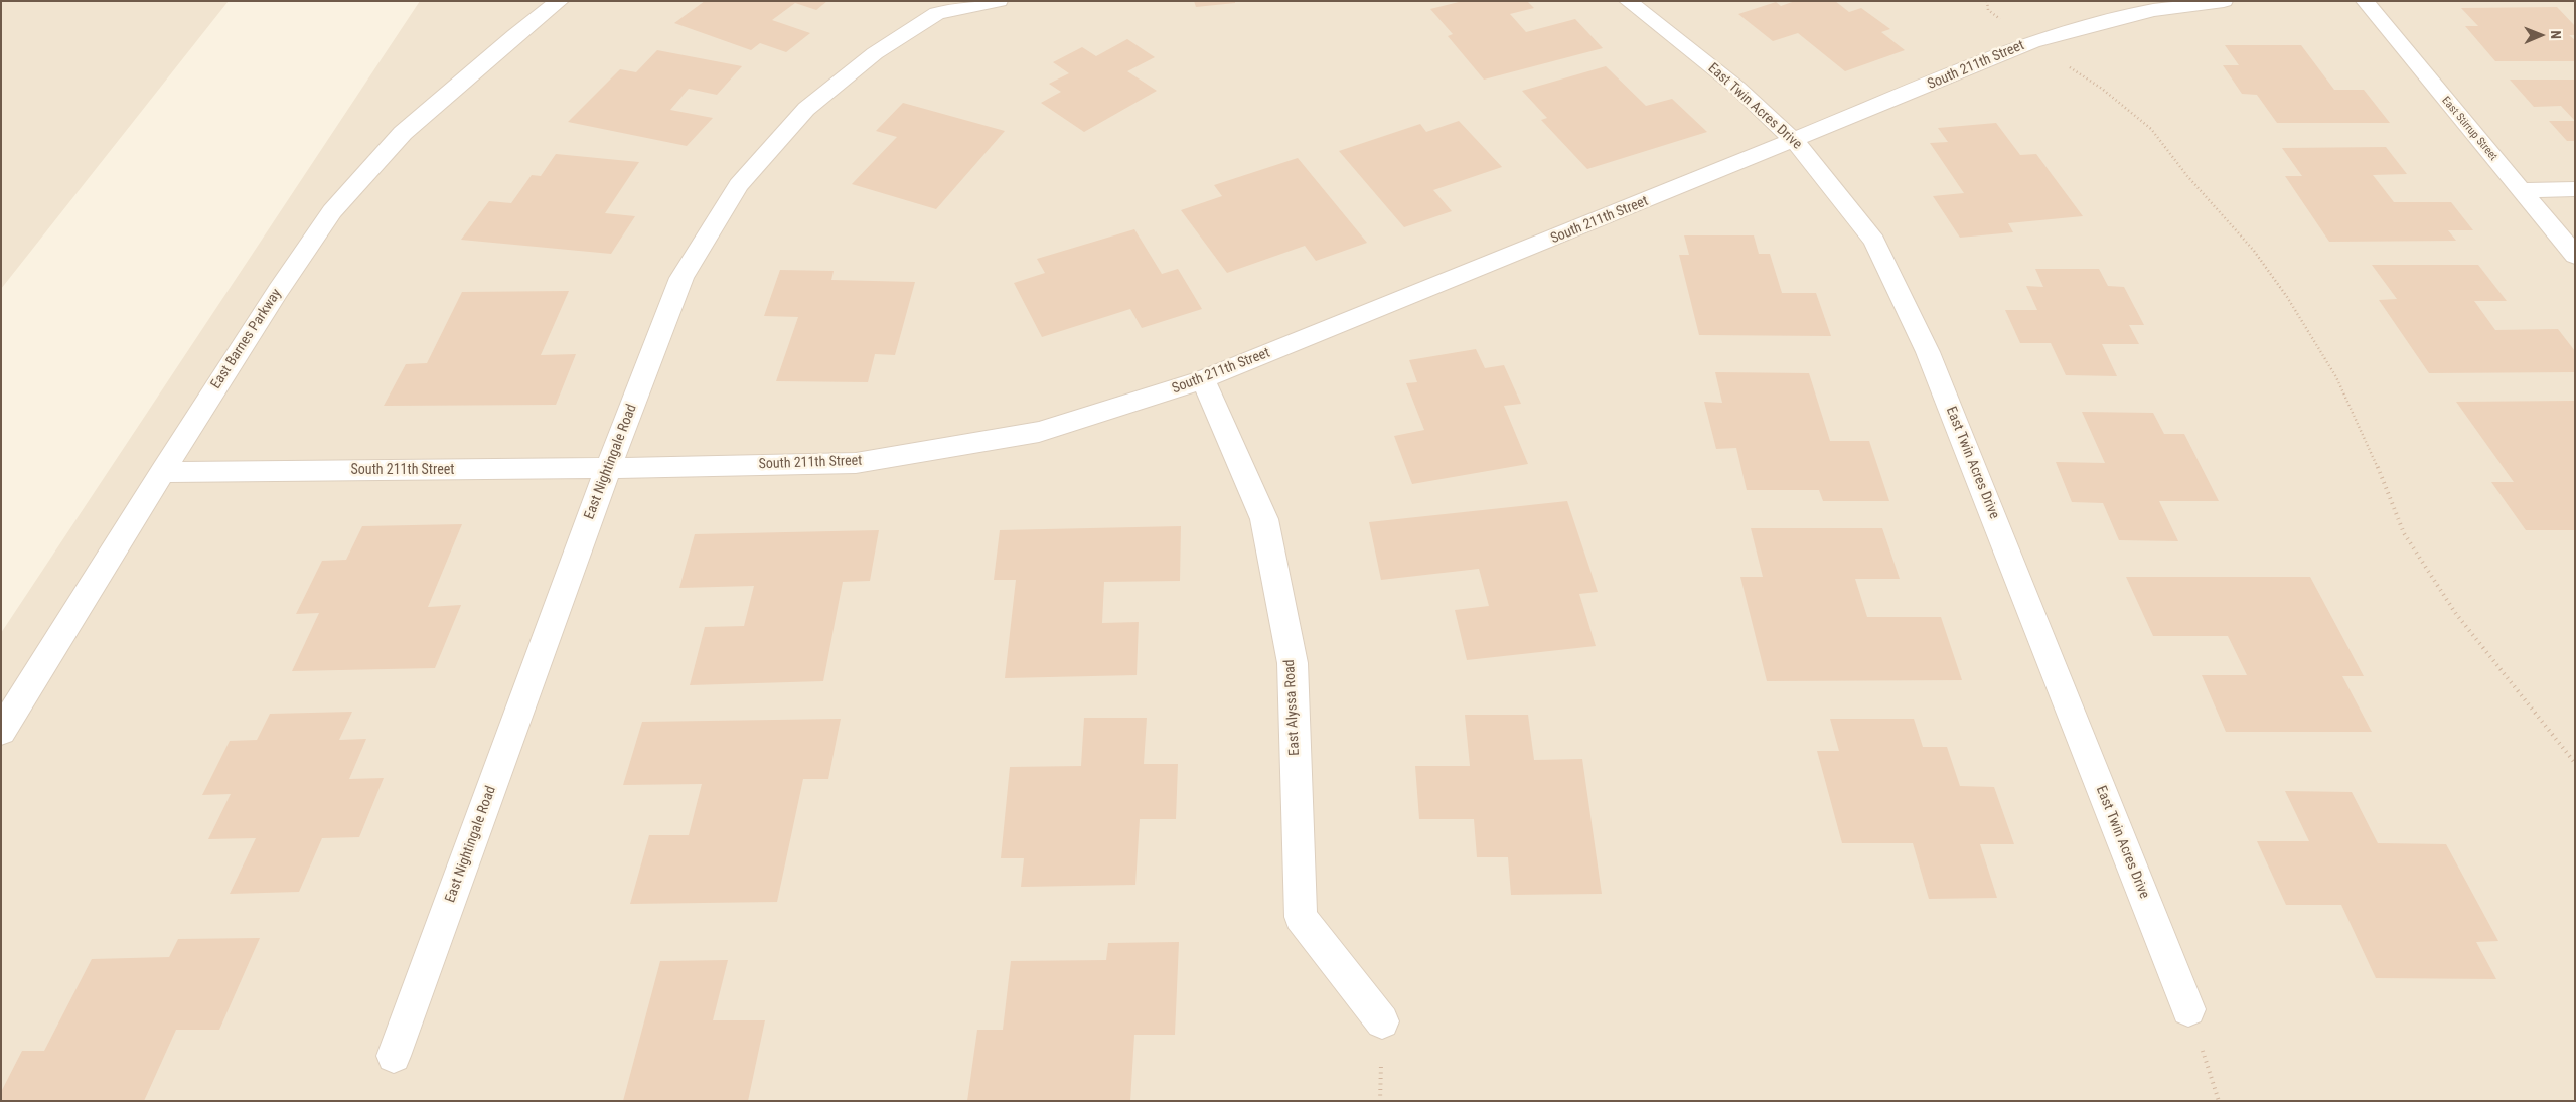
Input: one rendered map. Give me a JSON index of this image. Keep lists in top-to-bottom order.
{
  "streets": {
    "street": [
      "South 211th Street",
      "East Twin Acres Drive",
      "East Stirrup Street",
      "East Barnes Parkway",
      "East Nightingale Road",
      "East Alyssa Road"
    ]
  },
  "crossings": [
    ["South 211th Street", "East Twin Acres Drive"],
    ["South 211th Street", "East Barnes Parkway"],
    ["South 211th Street", "East Nightingale Road"],
    ["South 211th Street", "East Alyssa Road"]
  ],
  "north": "right"
}
